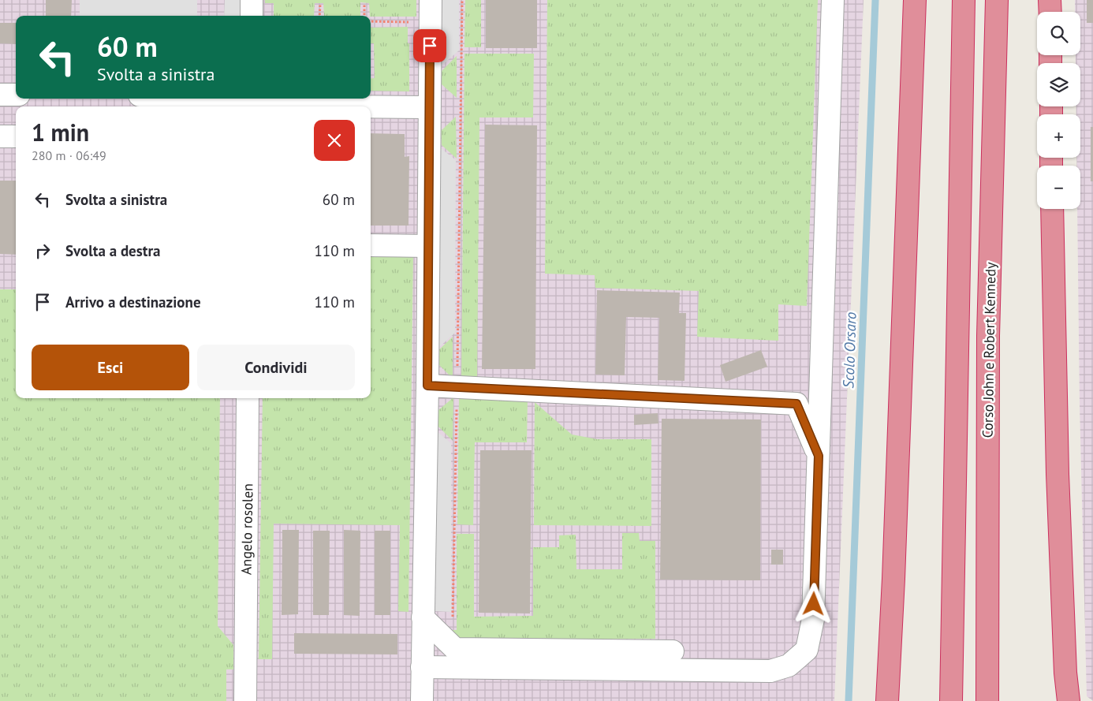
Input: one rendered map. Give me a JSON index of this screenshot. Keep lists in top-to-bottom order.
{
  "streets": {
    "highway": ["Corso John e Robert Kennedy"],
    "lane": ["Angelo rosolen"]
  },
  "water": ["Scolo Orsaro"],
  "page": {
    "map_buttons": ["+", "−"],
    "turn": ["60 m", "Svolta a sinistra"],
    "heading": ["1 min", "280 m · 06:49"],
    "list": [
      {
        "name": "Svolta a sinistra",
        "value": "60 m"
      },
      {
        "name": "Svolta a destra",
        "value": "110 m"
      },
      {
        "name": "Arrivo a destinazione",
        "value": "110 m"
      }
    ],
    "buttons": ["Esci", "Condividi"]
  }
}
